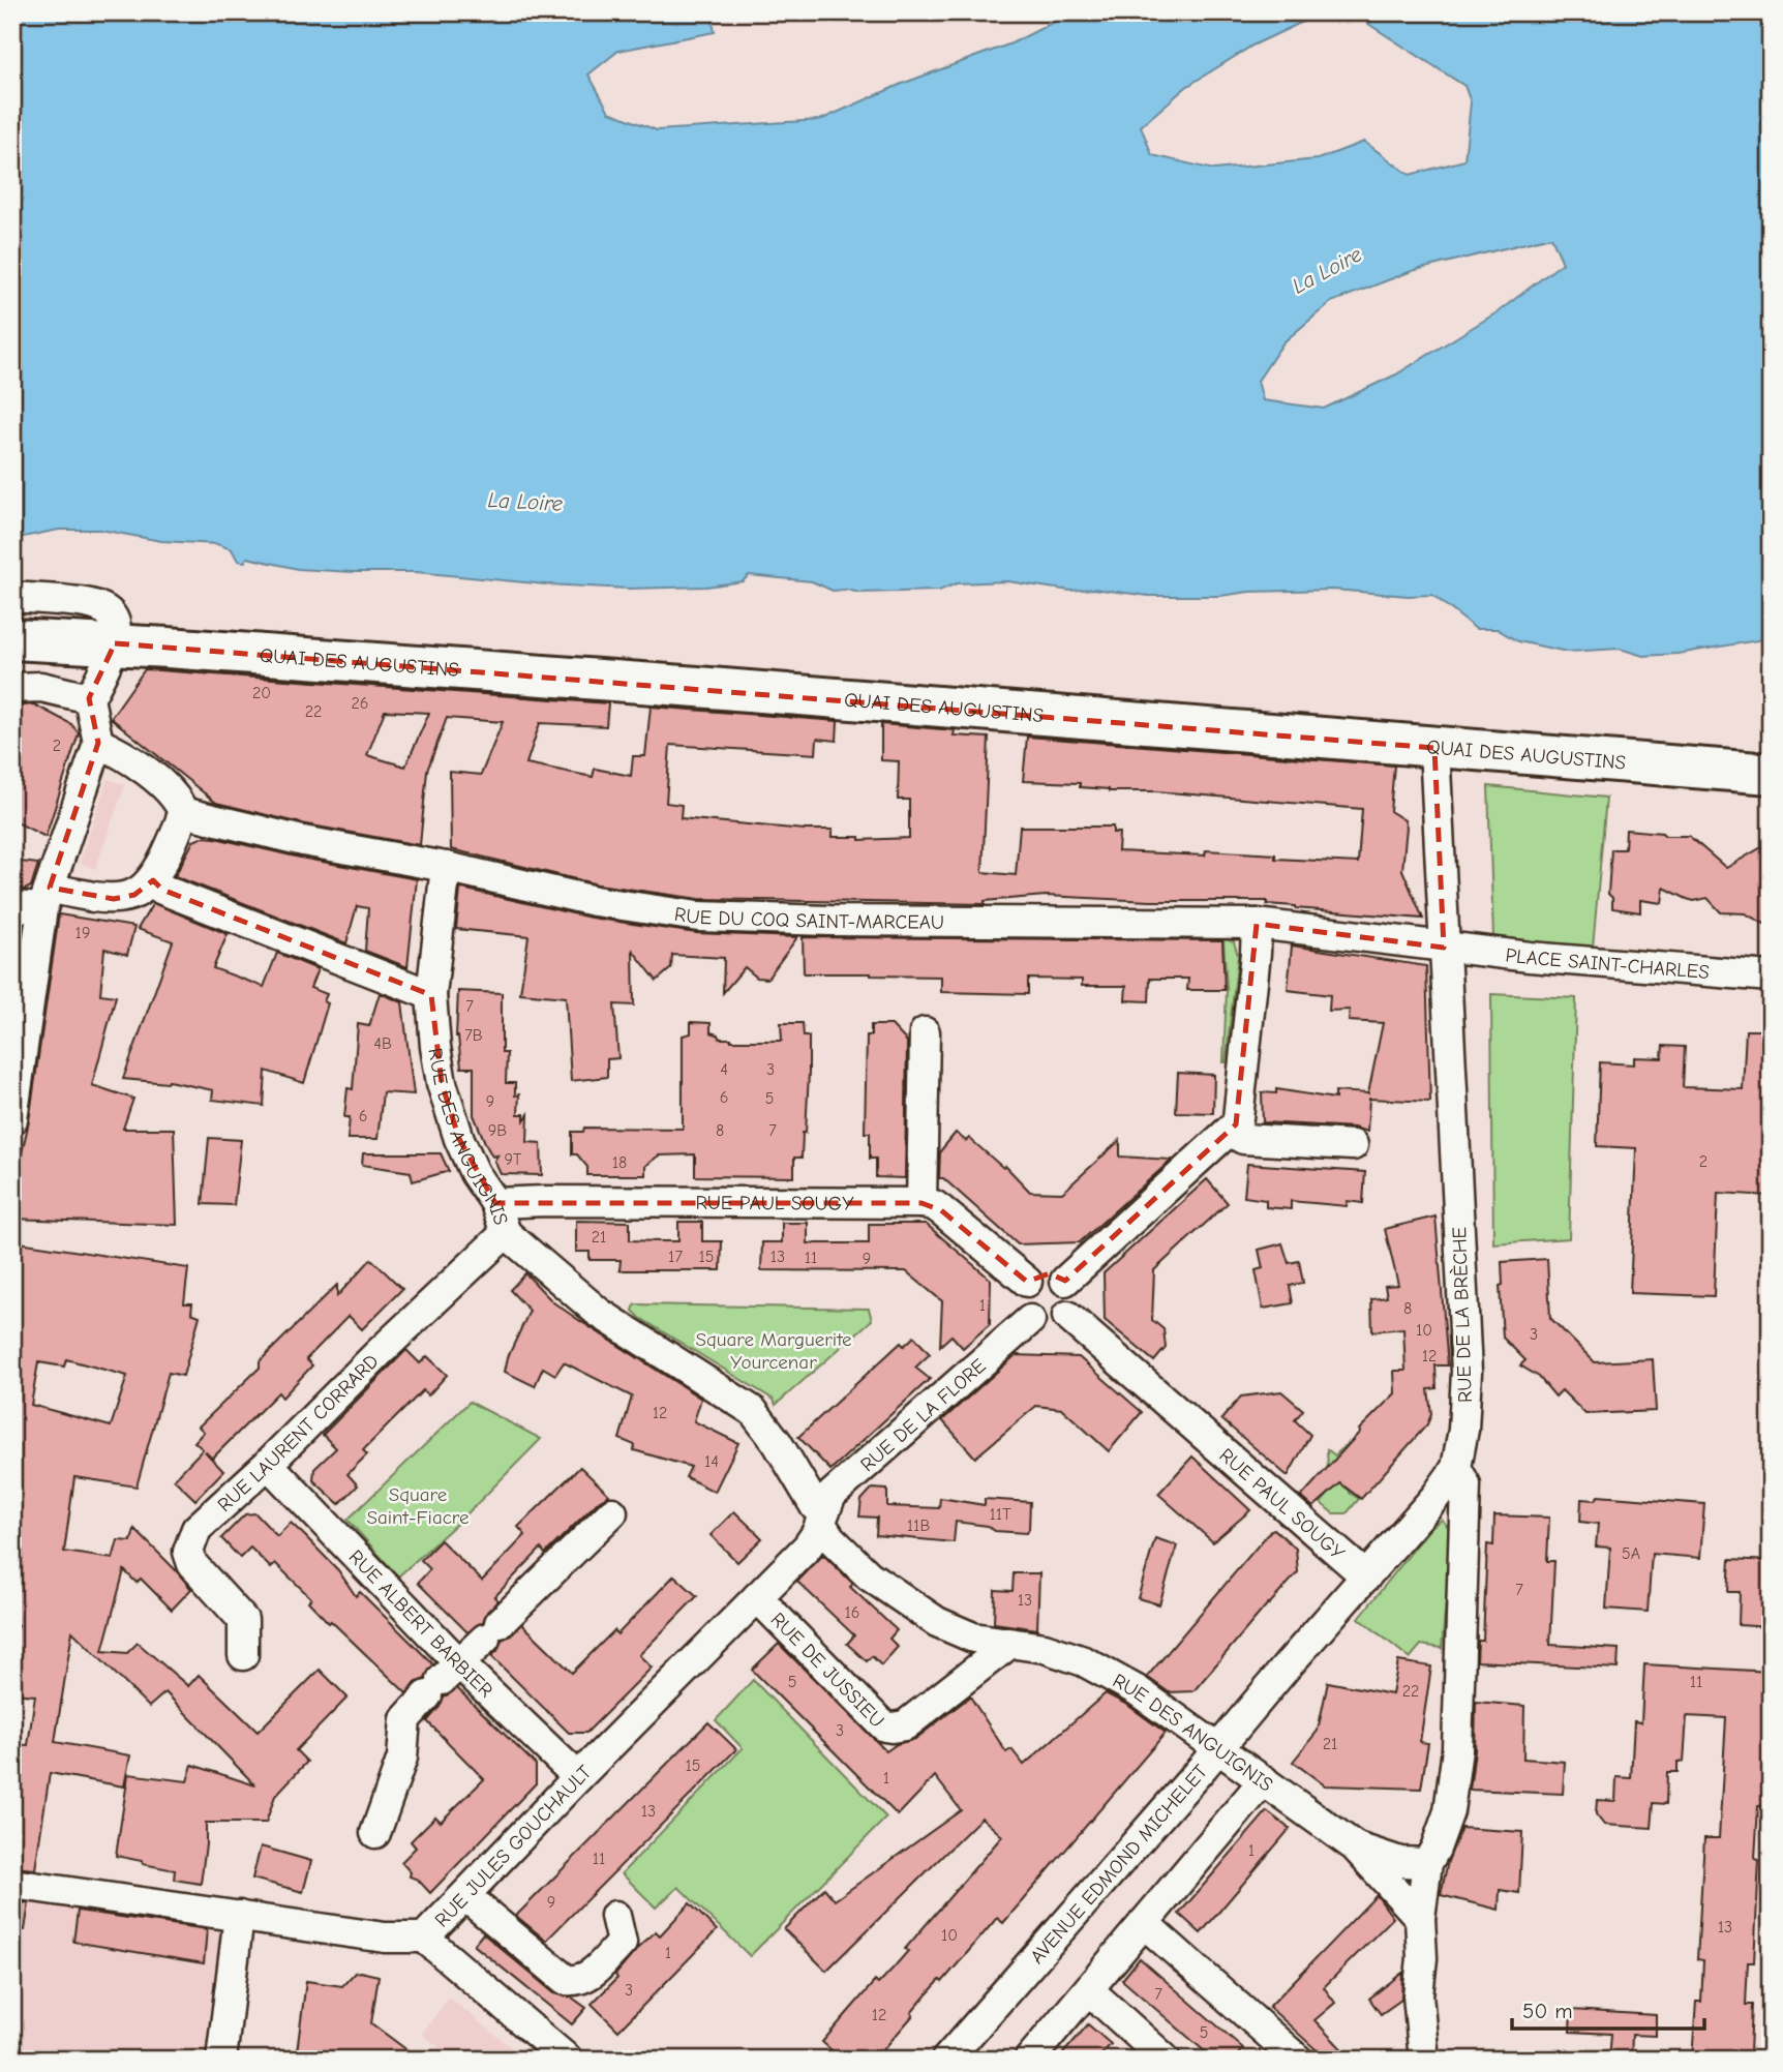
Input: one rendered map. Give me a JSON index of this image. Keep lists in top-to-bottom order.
{
  "streets": {
    "main road": ["QUAI DES AUGUSTINS"],
    "street": [
      "RUE DU COQ SAINT-MARCEAU",
      "PLACE SAINT-CHARLES",
      "RUE DES ANGUIGNIS",
      "RUE PAUL SOUGY",
      "RUE DE LA BRÈCHE",
      "RUE DE LA FLORE",
      "RUE LAURENT CORRARD",
      "RUE ALBERT BARBIER",
      "RUE DE JUSSIEU",
      "RUE JULES GOUCHAULT",
      "AVENUE EDMOND MICHELET"
    ]
  },
  "crossings": [
    ["QUAI DES AUGUSTINS", "RUE DE LA BRÈCHE"],
    ["RUE DU COQ SAINT-MARCEAU", "PLACE SAINT-CHARLES"],
    ["RUE DU COQ SAINT-MARCEAU", "RUE DES ANGUIGNIS"],
    ["RUE DU COQ SAINT-MARCEAU", "RUE DE LA BRÈCHE"],
    ["PLACE SAINT-CHARLES", "RUE DE LA BRÈCHE"],
    ["RUE DES ANGUIGNIS", "RUE PAUL SOUGY"],
    ["RUE DES ANGUIGNIS", "RUE DE LA BRÈCHE"],
    ["RUE DES ANGUIGNIS", "RUE DE LA FLORE"],
    ["RUE DES ANGUIGNIS", "RUE LAURENT CORRARD"],
    ["RUE DES ANGUIGNIS", "RUE DE JUSSIEU"],
    ["RUE DES ANGUIGNIS", "RUE JULES GOUCHAULT"],
    ["RUE DES ANGUIGNIS", "AVENUE EDMOND MICHELET"],
    ["RUE PAUL SOUGY", "RUE DE LA FLORE"],
    ["RUE PAUL SOUGY", "AVENUE EDMOND MICHELET"],
    ["RUE DE LA BRÈCHE", "AVENUE EDMOND MICHELET"],
    ["RUE DE LA FLORE", "RUE JULES GOUCHAULT"],
    ["RUE LAURENT CORRARD", "RUE ALBERT BARBIER"],
    ["RUE ALBERT BARBIER", "RUE JULES GOUCHAULT"],
    ["RUE DE JUSSIEU", "RUE JULES GOUCHAULT"]
  ],
  "water": ["La Loire"],
  "parks": ["Square Marguerite Yourcenar", "Square Saint-Fiacre"],
  "house_numbers": [
    "20",
    "26",
    "22",
    "2",
    "19",
    "7",
    "7B",
    "4B",
    "4",
    "3",
    "6",
    "5",
    "9",
    "6",
    "9B",
    "8",
    "7",
    "9T",
    "2",
    "18",
    "21",
    "17",
    "15",
    "13",
    "11",
    "9",
    "1",
    "8",
    "10",
    "3",
    "12",
    "12",
    "14",
    "11T",
    "11B",
    "5A",
    "7",
    "13",
    "16",
    "5",
    "11",
    "22",
    "3",
    "21",
    "15",
    "1",
    "13",
    "1",
    "11",
    "9",
    "13",
    "10",
    "1",
    "3",
    "7",
    "12",
    "5"
  ],
  "scale_bar": "50 m"
}
